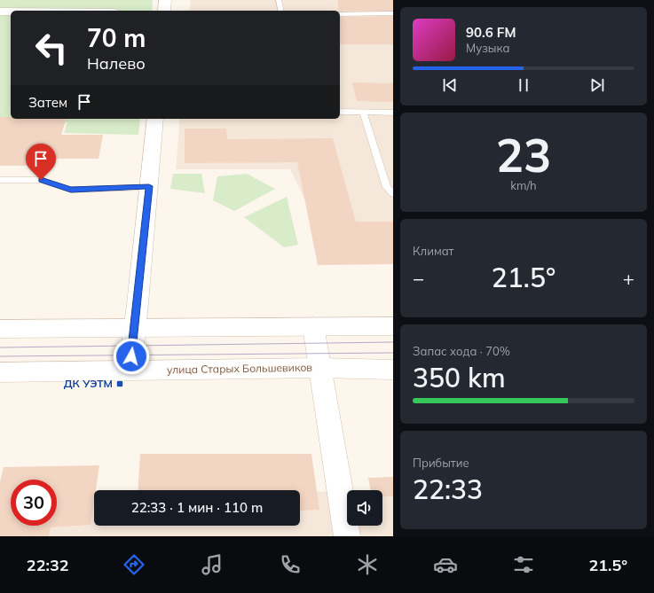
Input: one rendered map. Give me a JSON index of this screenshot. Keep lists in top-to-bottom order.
{
  "streets": {
    "street": ["улица Старых Большевиков"]
  },
  "places": {
    "transit": ["ДК УЭТМ"]
  },
  "page": {
    "turn": ["70 m", "Налево"],
    "song": ["90.6 FM", "Музыка"],
    "then": "Затем",
    "tile": [
      ["23", "km/h"],
      "Климат",
      ["Запас хода · 70%", "350 km"],
      ["Прибытие", "22:33"]
    ],
    "heat": ["−", "21.5°", "+"],
    "limit": "30",
    "trip": "22:33 · 1 мин · 110 m",
    "tabs": ["22:32", "21.5°"]
  }
}
